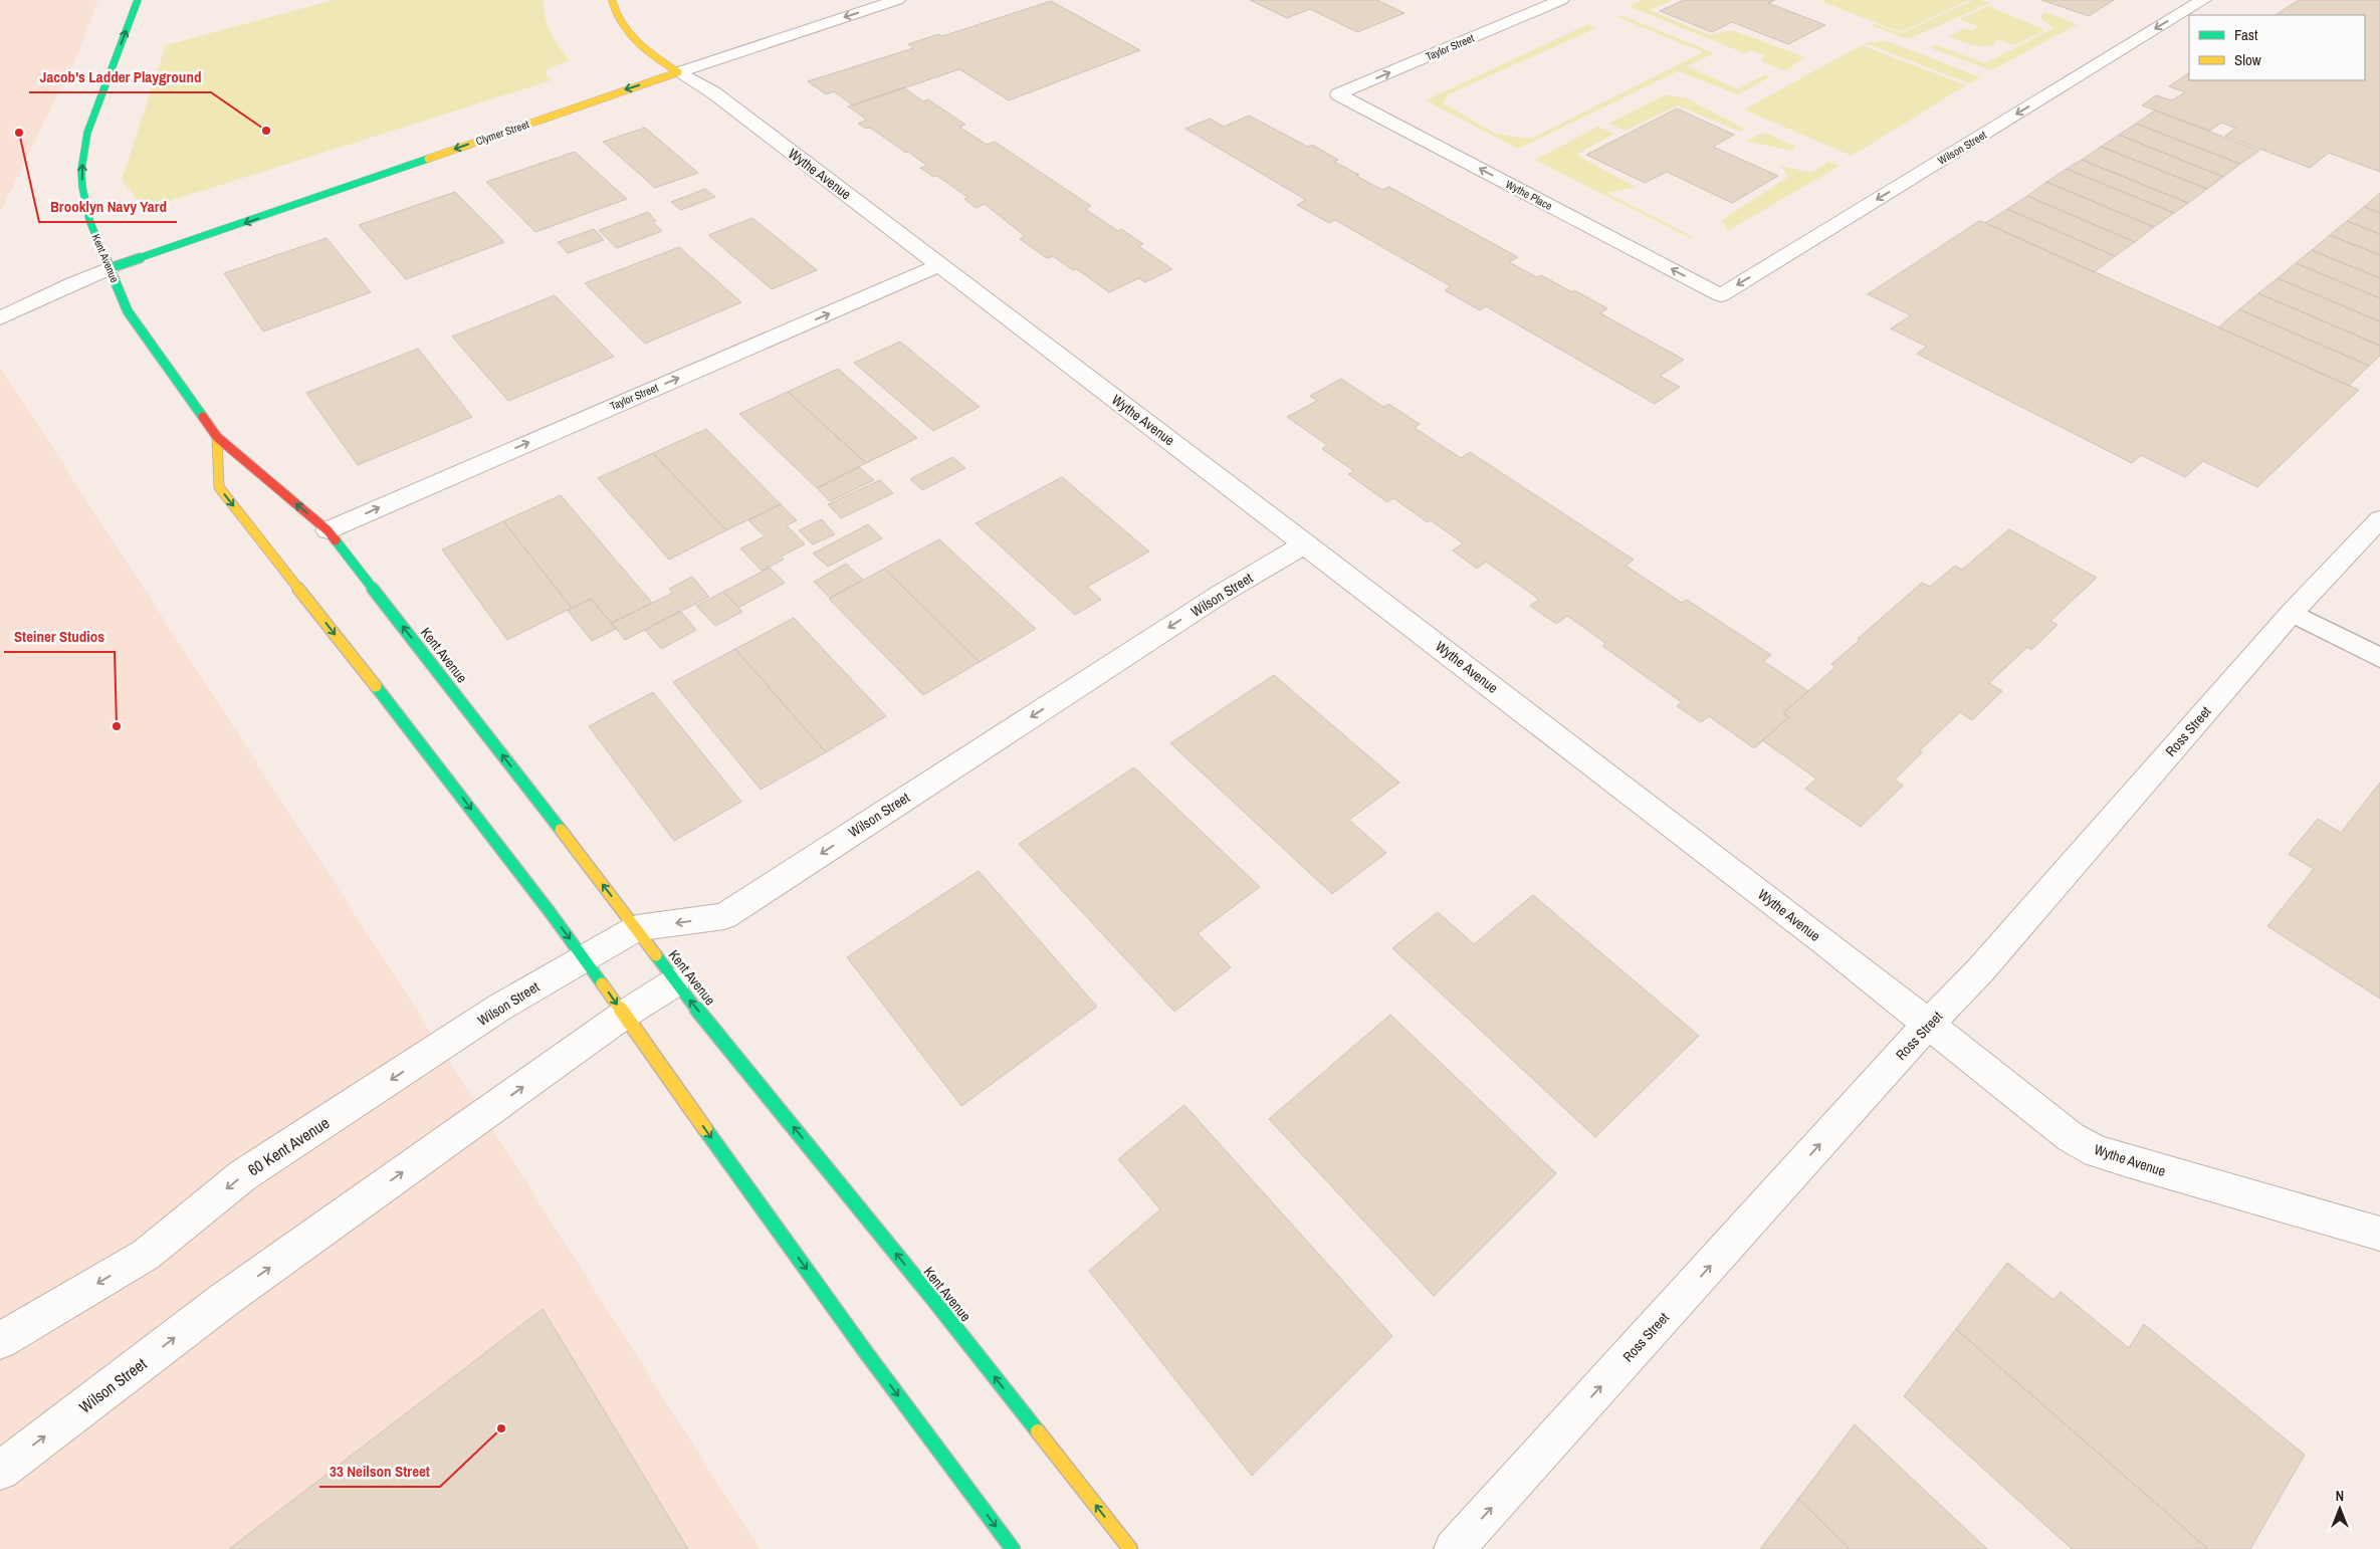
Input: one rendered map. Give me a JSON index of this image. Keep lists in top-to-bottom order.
{
  "streets": {
    "main road": ["Clymer Street", "Wythe Avenue", "Kent Avenue"],
    "street": [
      "Taylor Street",
      "Wilson Street",
      "Wythe Place",
      "Ross Street",
      "60 Kent Avenue"
    ]
  },
  "crossings": [
    ["Taylor Street", "Wythe Avenue"],
    ["Taylor Street", "Wythe Place"],
    ["Taylor Street", "Kent Avenue"],
    ["Clymer Street", "Wythe Avenue"],
    ["Clymer Street", "Kent Avenue"],
    ["Wilson Street", "Wythe Avenue"],
    ["Wilson Street", "Wythe Place"],
    ["Wilson Street", "Kent Avenue"],
    ["Wilson Street", "60 Kent Avenue"],
    ["Wythe Avenue", "Ross Street"]
  ],
  "one_way": [
    "Taylor Street",
    "Clymer Street",
    "Wythe Place",
    "Ross Street",
    "60 Kent Avenue"
  ],
  "places": [
    "Jacob's Ladder Playground",
    "Brooklyn Navy Yard",
    "Steiner Studios",
    "33 Neilson Street"
  ],
  "legend": ["Fast", "Slow"],
  "north": "top"
}
